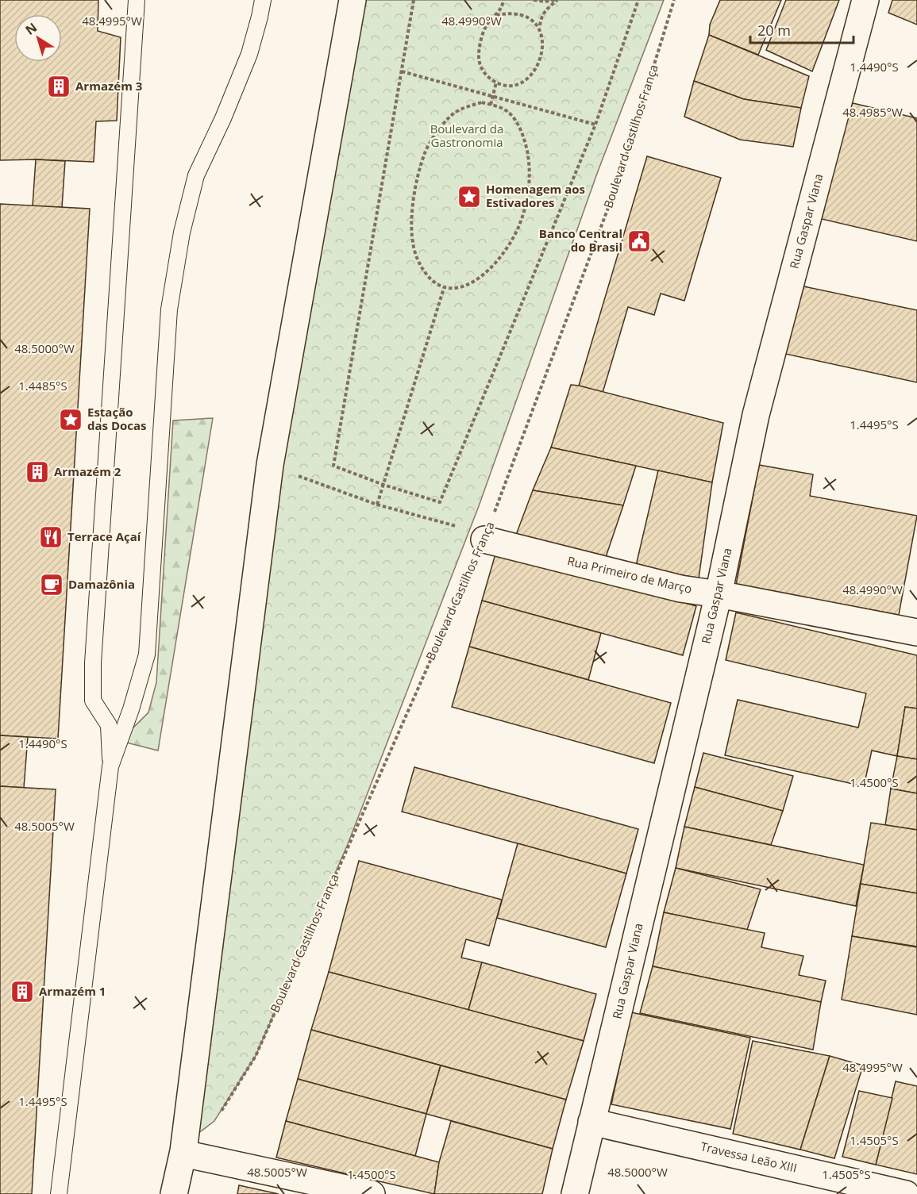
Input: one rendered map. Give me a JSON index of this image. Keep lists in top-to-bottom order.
{
  "streets": {
    "street": ["Rua Gaspar Viana", "Rua Primeiro de Março", "Travessa Leão XIII"],
    "path": ["Boulevard Castilhos França"]
  },
  "crossings": [
    ["Boulevard Castilhos França", "Rua Primeiro de Março"],
    ["Rua Gaspar Viana", "Rua Primeiro de Março"],
    ["Rua Gaspar Viana", "Travessa Leão XIII"]
  ],
  "parks": ["Boulevard da Gastronomia"],
  "places": {
    "building": ["Armazém 3", "Armazém 2", "Armazém 1"],
    "place": ["Homenagem aos Estivadores", "Estação das Docas"],
    "public building": ["Banco Central do Brasil"],
    "restaurant": ["Terrace Açaí"],
    "cafe": ["Damazônia"]
  },
  "scale_bar": "20 m",
  "north": "top left",
  "coordinates": [
    "48.4995°W",
    "48.4990°W",
    "1.4490°S",
    "48.4985°W",
    "48.5000°W",
    "1.4485°S",
    "1.4495°S",
    "1.4500°S",
    "48.5005°W",
    "1.4505°S"
  ]
}
